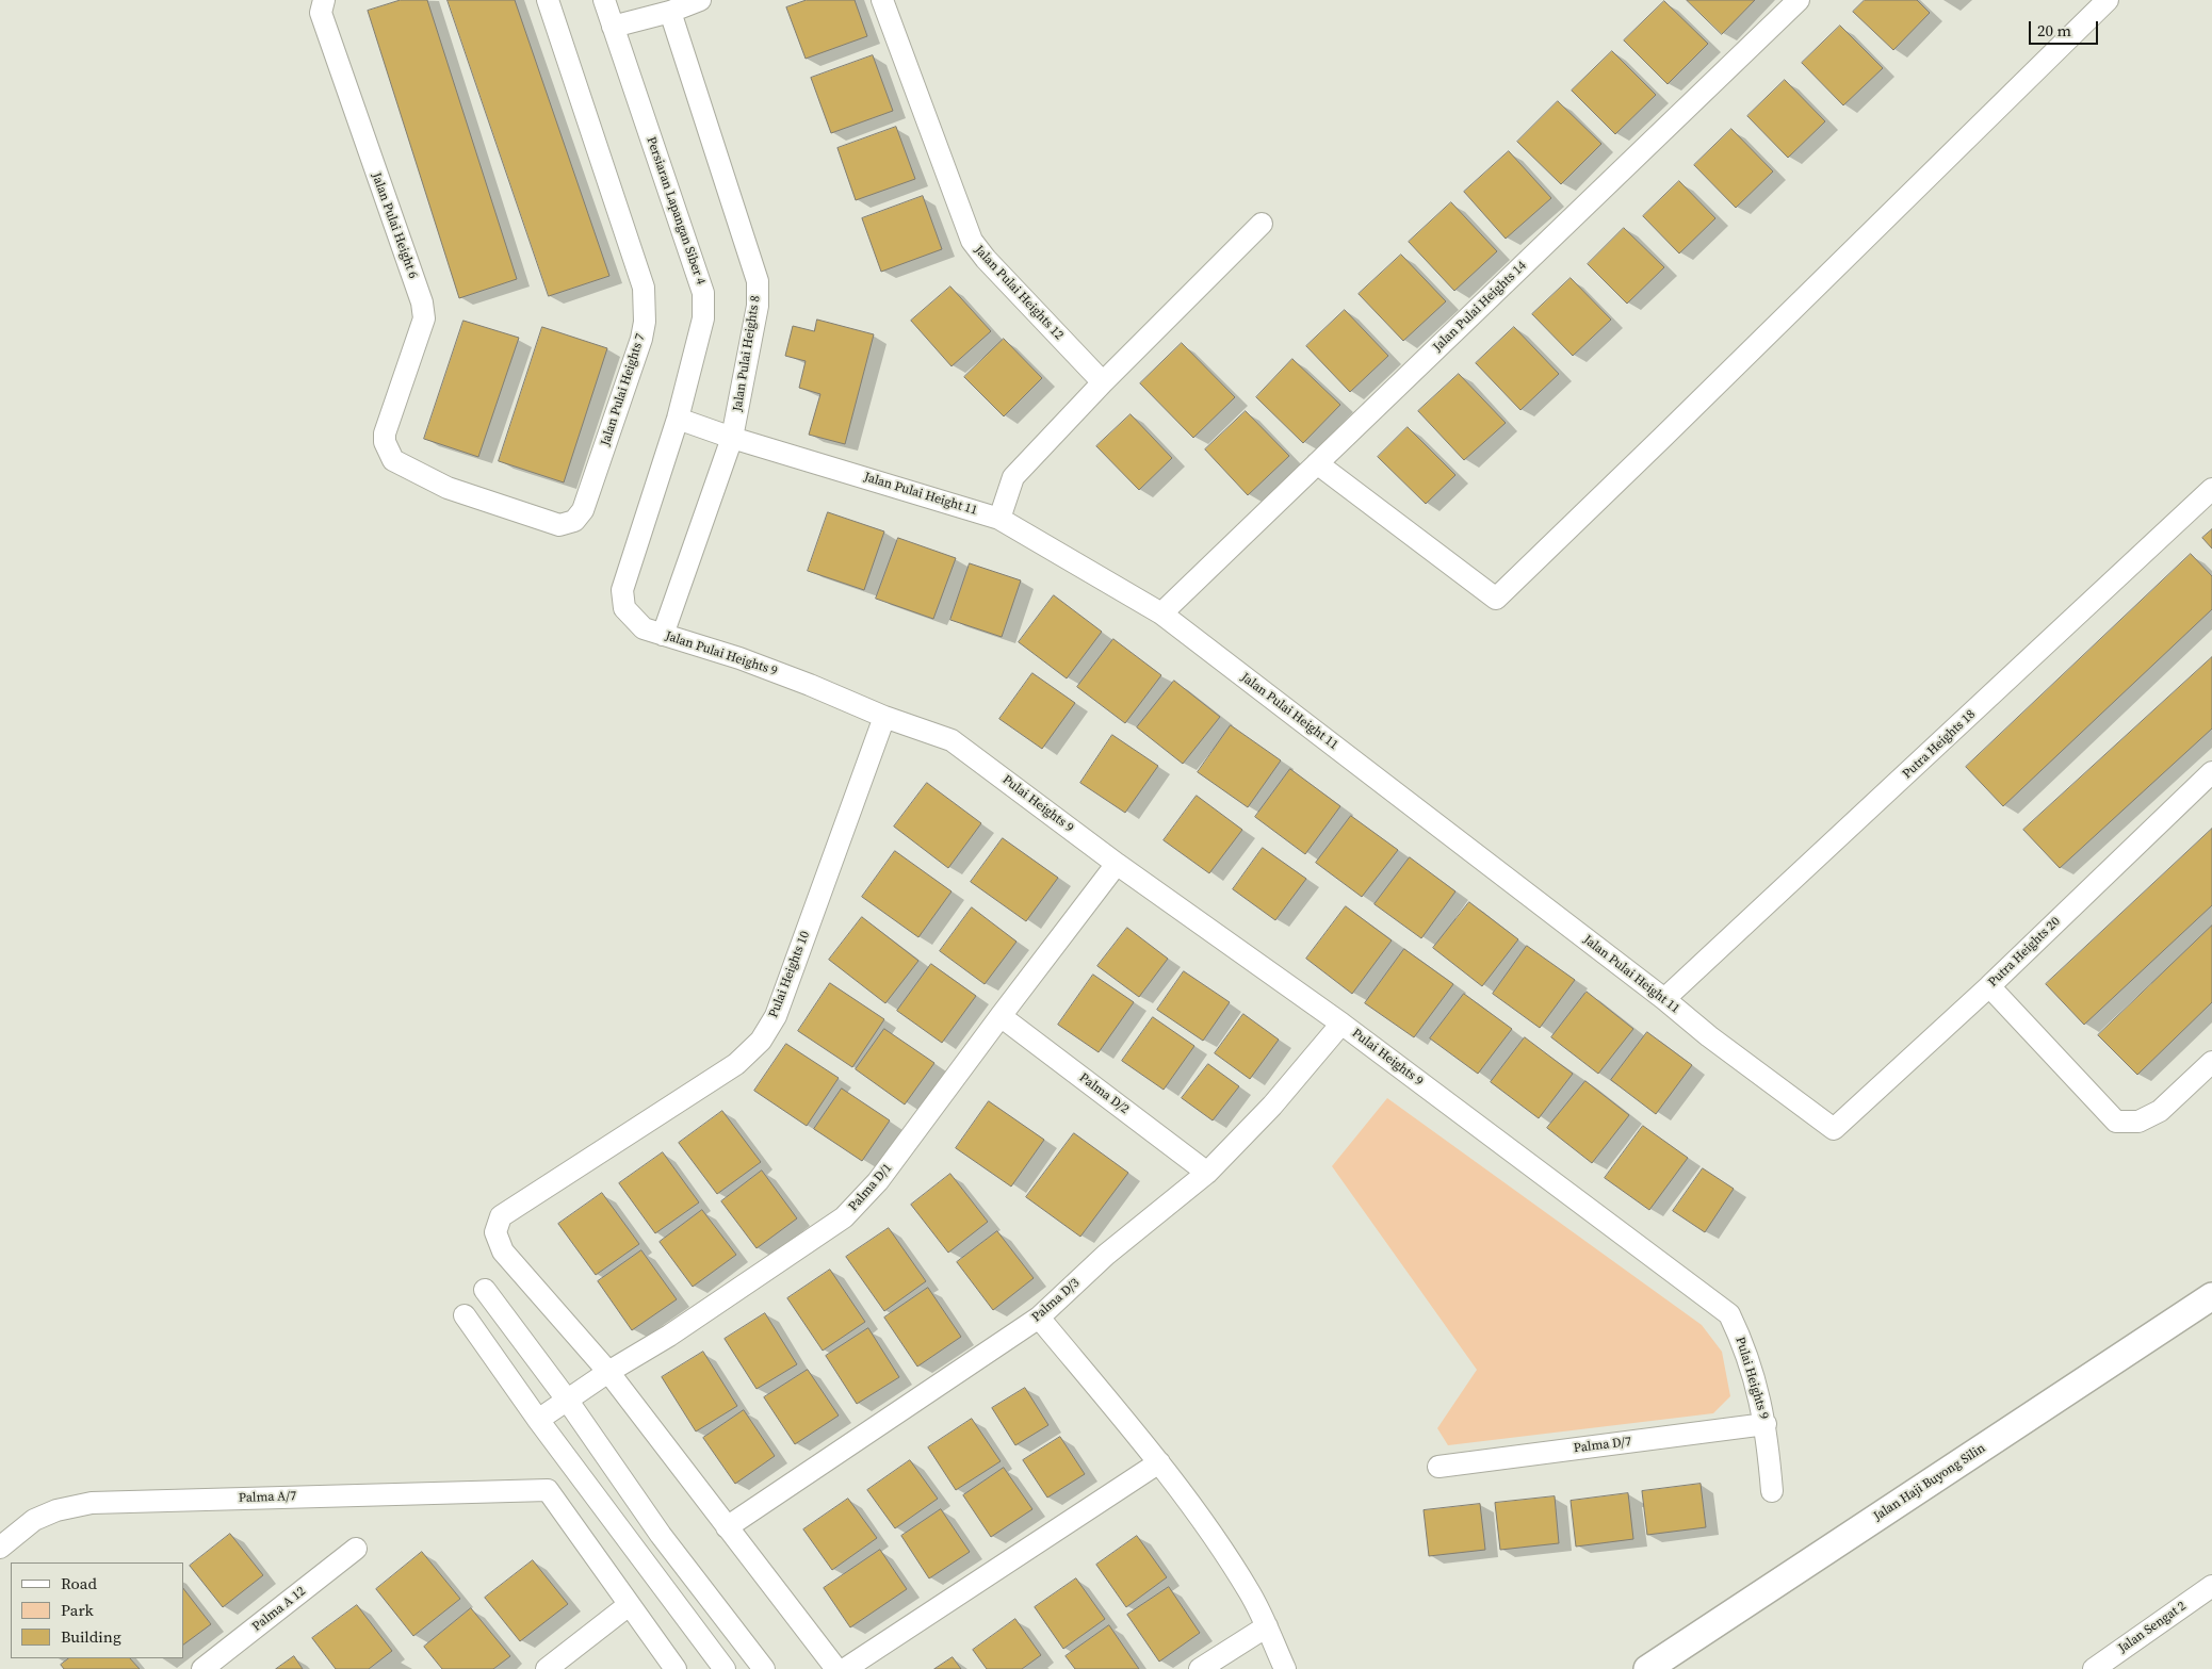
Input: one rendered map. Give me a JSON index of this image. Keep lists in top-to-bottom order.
{
  "streets": {
    "street": [
      "Persiaran Lapangan Siber 4",
      "Jalan Pulai Height 6",
      "Jalan Pulai Heights 12",
      "Jalan Pulai Heights 14",
      "Jalan Pulai Heights 8",
      "Jalan Pulai Heights 7",
      "Jalan Pulai Height 11",
      "Jalan Pulai Heights 9",
      "Putra Heights 18",
      "Pulai Heights 9",
      "Putra Heights 20",
      "Pulai Heights 10",
      "Palma D/2",
      "Palma D/1",
      "Palma D/3",
      "Palma D/7",
      "Jalan Haji Buyong Silin",
      "Palma A/7",
      "Palma A 12",
      "Jalan Sengat 2"
    ]
  },
  "crossings": [
    ["Persiaran Lapangan Siber 4", "Jalan Pulai Height 11"],
    ["Persiaran Lapangan Siber 4", "Jalan Pulai Heights 9"],
    ["Jalan Pulai Height 6", "Jalan Pulai Heights 7"],
    ["Jalan Pulai Heights 14", "Jalan Pulai Height 11"],
    ["Jalan Pulai Heights 8", "Jalan Pulai Height 11"],
    ["Jalan Pulai Heights 8", "Jalan Pulai Heights 9"],
    ["Jalan Pulai Height 11", "Putra Heights 18"],
    ["Jalan Pulai Height 11", "Putra Heights 20"],
    ["Jalan Pulai Heights 9", "Pulai Heights 9"],
    ["Jalan Pulai Heights 9", "Pulai Heights 10"],
    ["Pulai Heights 9", "Pulai Heights 10"],
    ["Pulai Heights 9", "Palma D/1"],
    ["Pulai Heights 9", "Palma D/3"],
    ["Pulai Heights 9", "Palma D/7"],
    ["Pulai Heights 10", "Palma D/1"],
    ["Palma D/2", "Palma D/1"],
    ["Palma D/2", "Palma D/3"]
  ],
  "legend": ["Road", "Park", "Building"],
  "scale_bar": "20 m"
}
